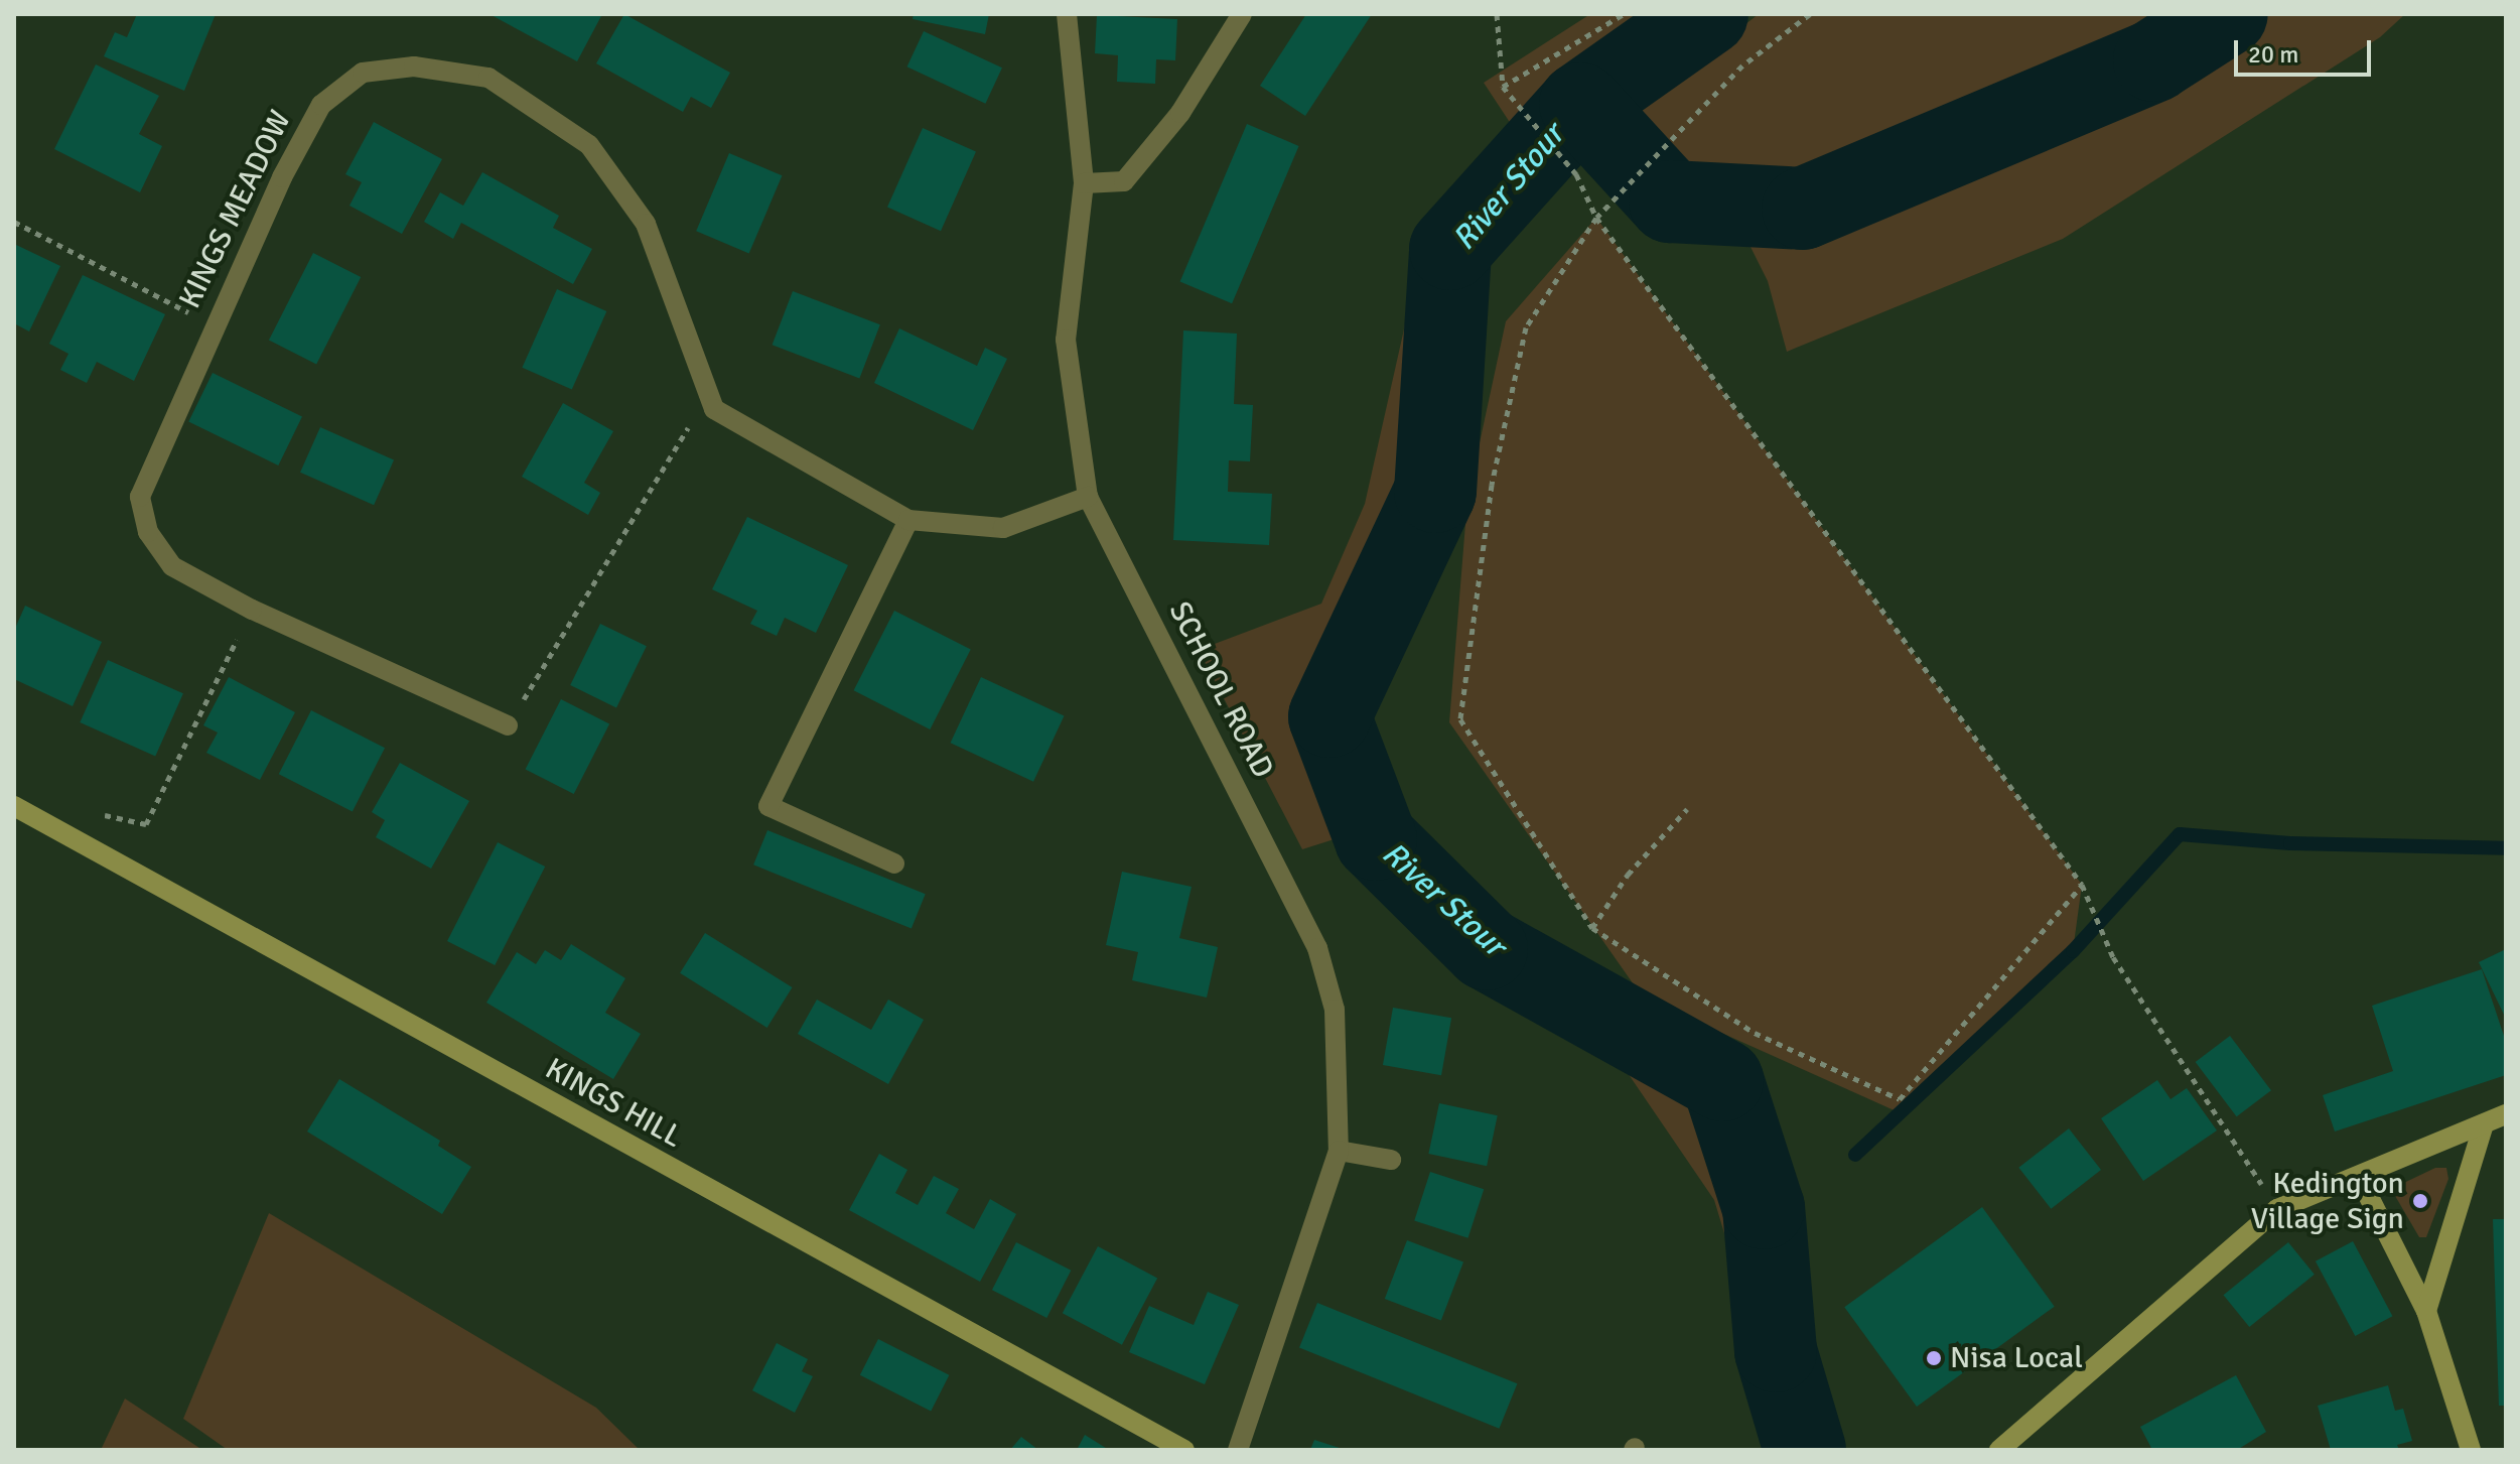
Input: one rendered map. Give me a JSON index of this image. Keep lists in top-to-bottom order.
{
  "streets": {
    "street": ["KINGS MEADOW", "SCHOOL ROAD", "KINGS HILL"]
  },
  "water": ["River Stour"],
  "places": ["Kedington Village Sign", "Nisa Local"],
  "scale_bar": "20 m"
}
